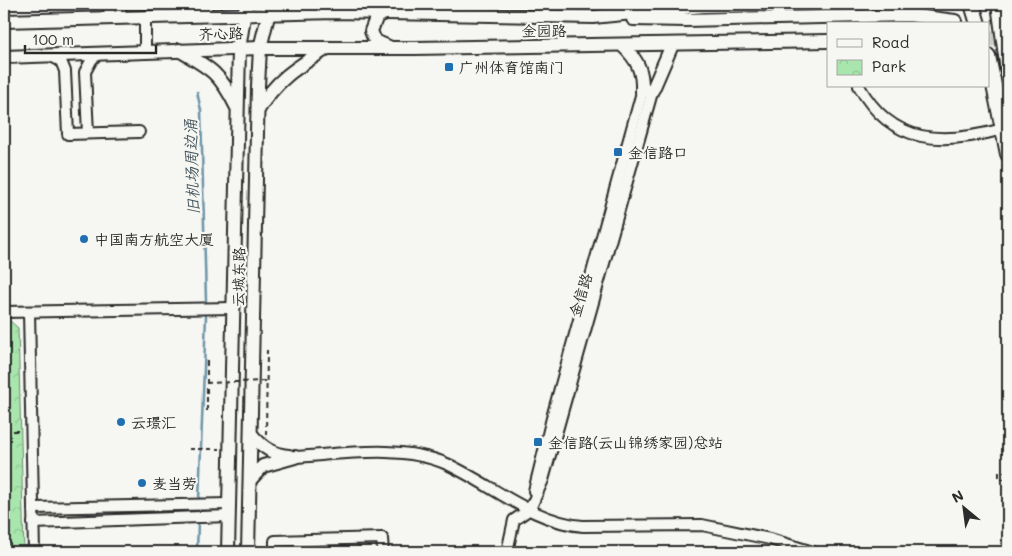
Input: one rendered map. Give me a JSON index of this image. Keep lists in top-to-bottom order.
{
  "streets": {
    "main road": ["金园路", "齐心路", "云城东路"],
    "street": ["金信路"]
  },
  "crossings": [
    ["金园路", "齐心路"],
    ["金园路", "云城东路"],
    ["齐心路", "云城东路"]
  ],
  "water": ["旧机场周边涌"],
  "places": {
    "transit": ["广州体育馆南门", "金信路口", "金信路(云山锦绣家园)总站"],
    "other": ["中国南方航空大厦", "云璟汇", "麦当劳"]
  },
  "legend": ["Road", "Park"],
  "scale_bar": "100 m",
  "north": "top left"
}
